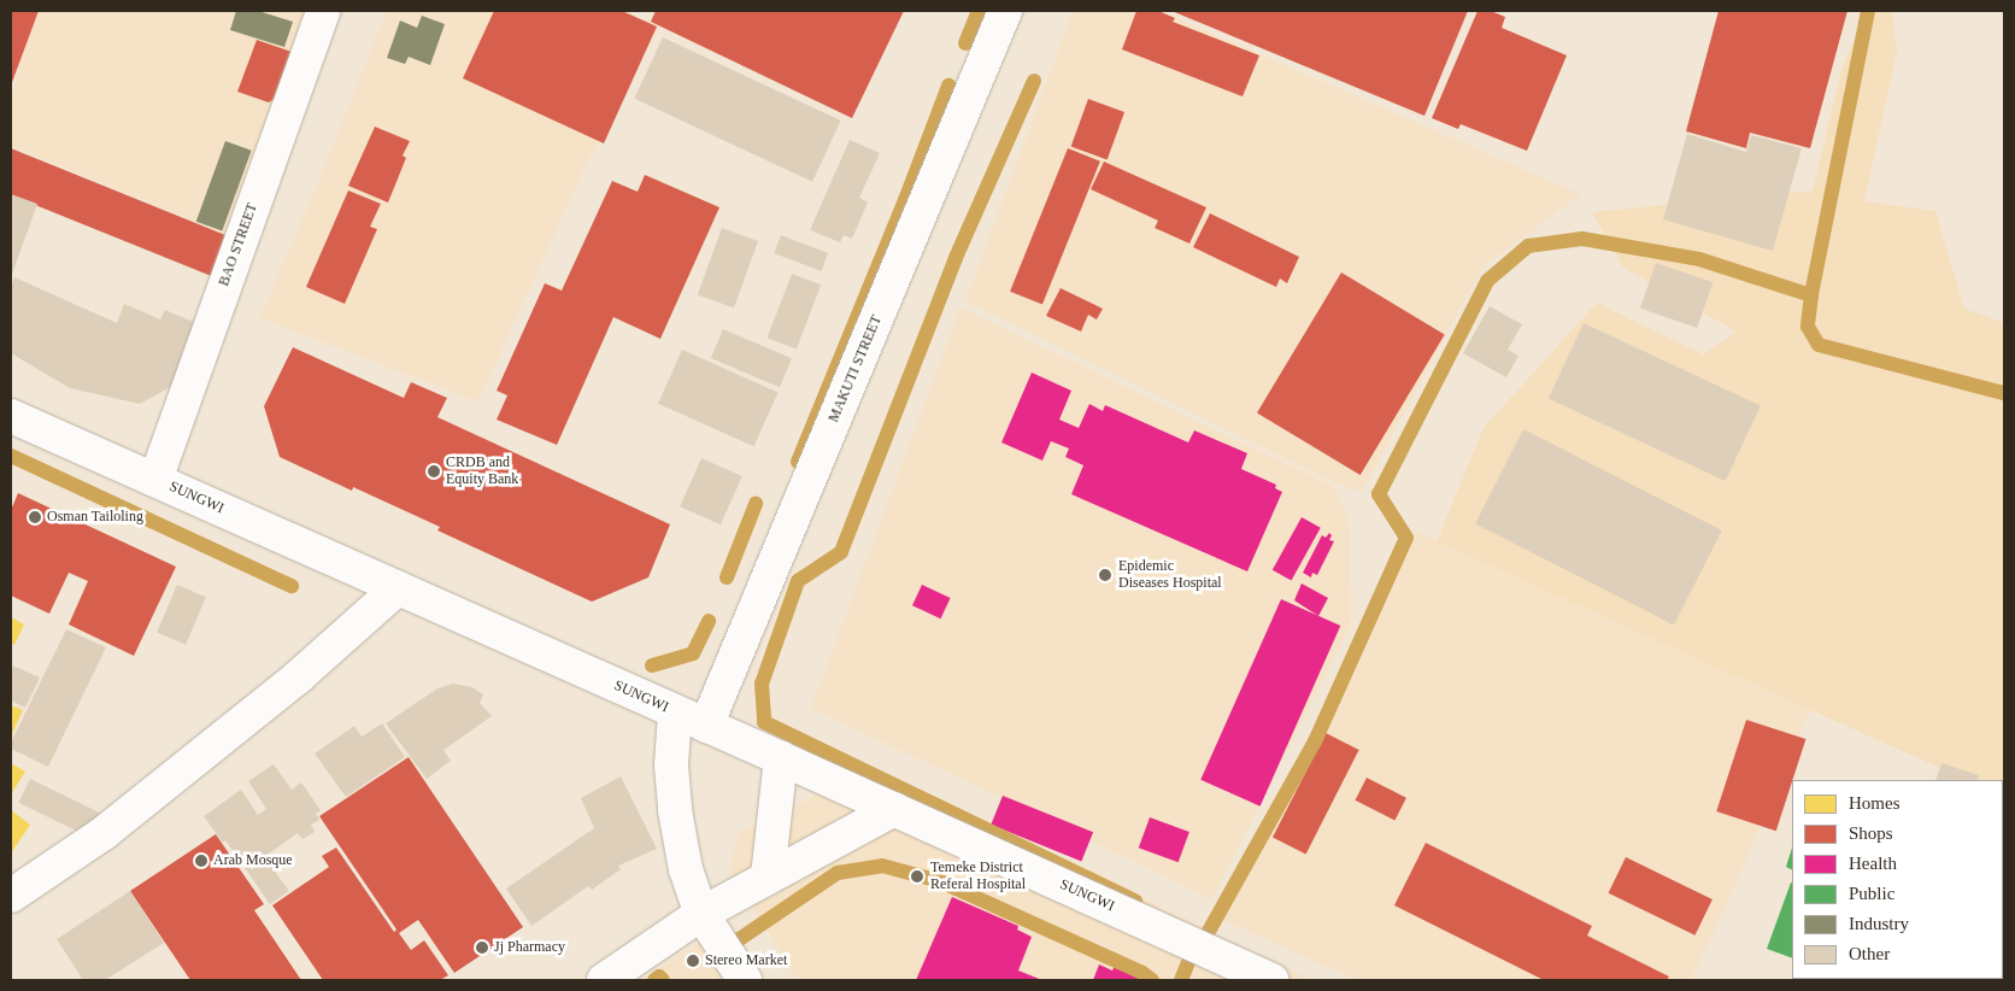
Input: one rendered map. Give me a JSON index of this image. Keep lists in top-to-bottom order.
{
  "streets": {
    "street": ["BAO STREET", "MAKUTI STREET", "SUNGWI"]
  },
  "crossings": [
    ["BAO STREET", "SUNGWI"],
    ["MAKUTI STREET", "SUNGWI"]
  ],
  "places": [
    "CRDB and Equity Bank",
    "Osman Tailoling",
    "Epidemic Diseases Hospital",
    "Arab Mosque",
    "Temeke District Referal Hospital",
    "Jj Pharmacy",
    "Stereo Market"
  ],
  "legend": [
    "Homes",
    "Shops",
    "Health",
    "Public",
    "Industry",
    "Other"
  ]
}
